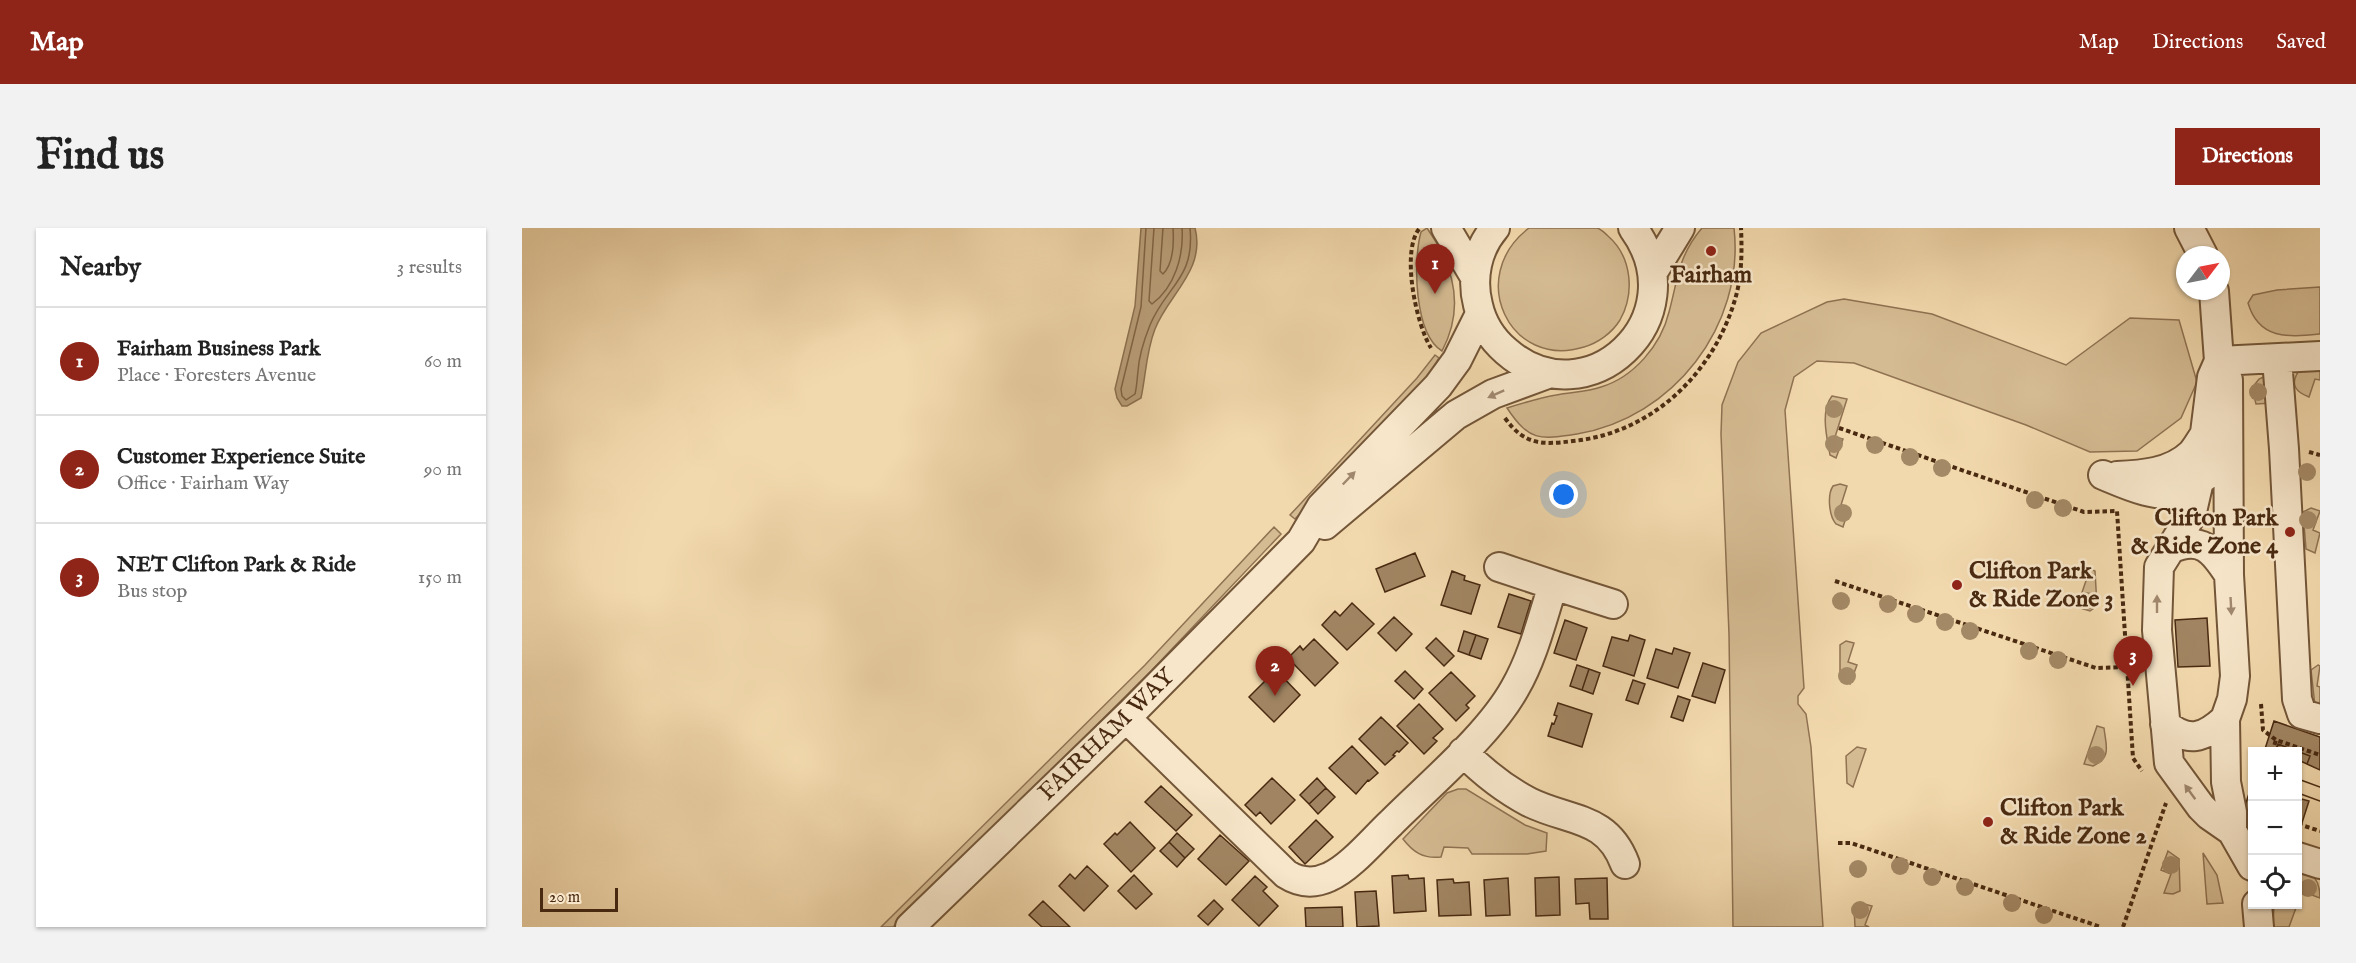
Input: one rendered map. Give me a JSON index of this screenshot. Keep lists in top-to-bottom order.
{
  "streets": {
    "street": ["FAIRHAM WAY"]
  },
  "places": [
    "Fairham",
    "Clifton Park & Ride Zone 4",
    "Clifton Park & Ride Zone 3",
    "Clifton Park & Ride Zone 2"
  ],
  "scale_bar": "20 m",
  "north": "top right",
  "page": {
    "header": "Map",
    "nav": ["Map", "Directions", "Saved"],
    "buttons": "Directions",
    "title": "Find us",
    "heading": ["Nearby", "3 results"],
    "pins": ["1", "3", "2"],
    "list": [
      {
        "mark": "1",
        "name": "Fairham Business Park",
        "note": "Place · Foresters Avenue",
        "value": "60 m"
      },
      {
        "mark": "2",
        "name": "Customer Experience Suite",
        "note": "Office · Fairham Way",
        "value": "90 m"
      },
      {
        "mark": "3",
        "name": "NET Clifton Park & Ride",
        "note": "Bus stop",
        "value": "150 m"
      }
    ],
    "map_buttons": ["+", "−"],
    "scale": "20 m"
  }
}
